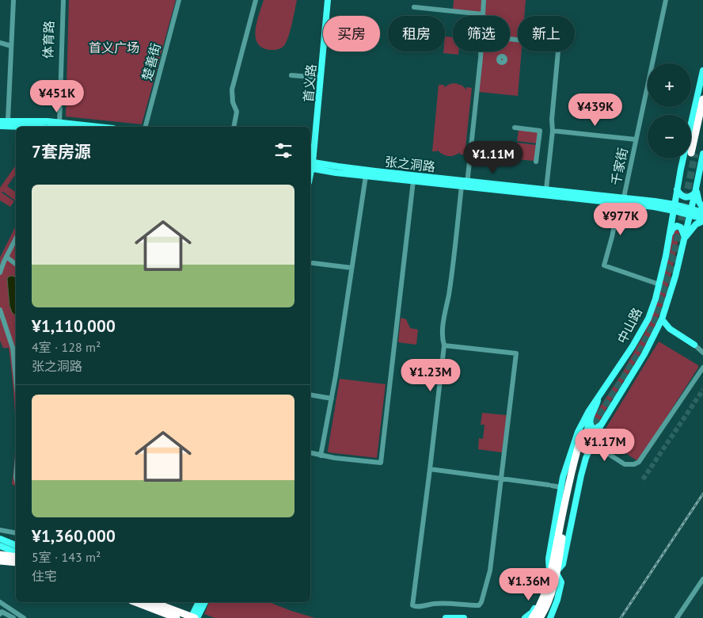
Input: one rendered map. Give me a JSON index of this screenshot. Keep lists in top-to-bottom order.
{
  "streets": {
    "highway": ["中山路"],
    "main road": ["首义路", "张之洞路"],
    "street": ["楚善街", "千家街"]
  },
  "crossings": [
    ["首义路", "张之洞路"],
    ["张之洞路", "千家街"],
    ["张之洞路", "中山路"],
    ["千家街", "中山路"]
  ],
  "parks": ["首义广场"],
  "page": {
    "chip": [
      "买房",
      "租房",
      "筛选",
      "新上"
    ],
    "map_buttons": ["+", "−"],
    "price": [
      "¥451K",
      "¥439K",
      "¥1.11M",
      "¥977K",
      "¥1.23M",
      "¥1.17M",
      "¥1.36M"
    ],
    "heading": "7套房源",
    "list": [
      {
        "name": "¥1,110,000",
        "note": "4室 · 128 m² · 张之洞路"
      },
      {
        "name": "¥1,360,000",
        "note": "5室 · 143 m² · 住宅"
      }
    ]
  }
}
